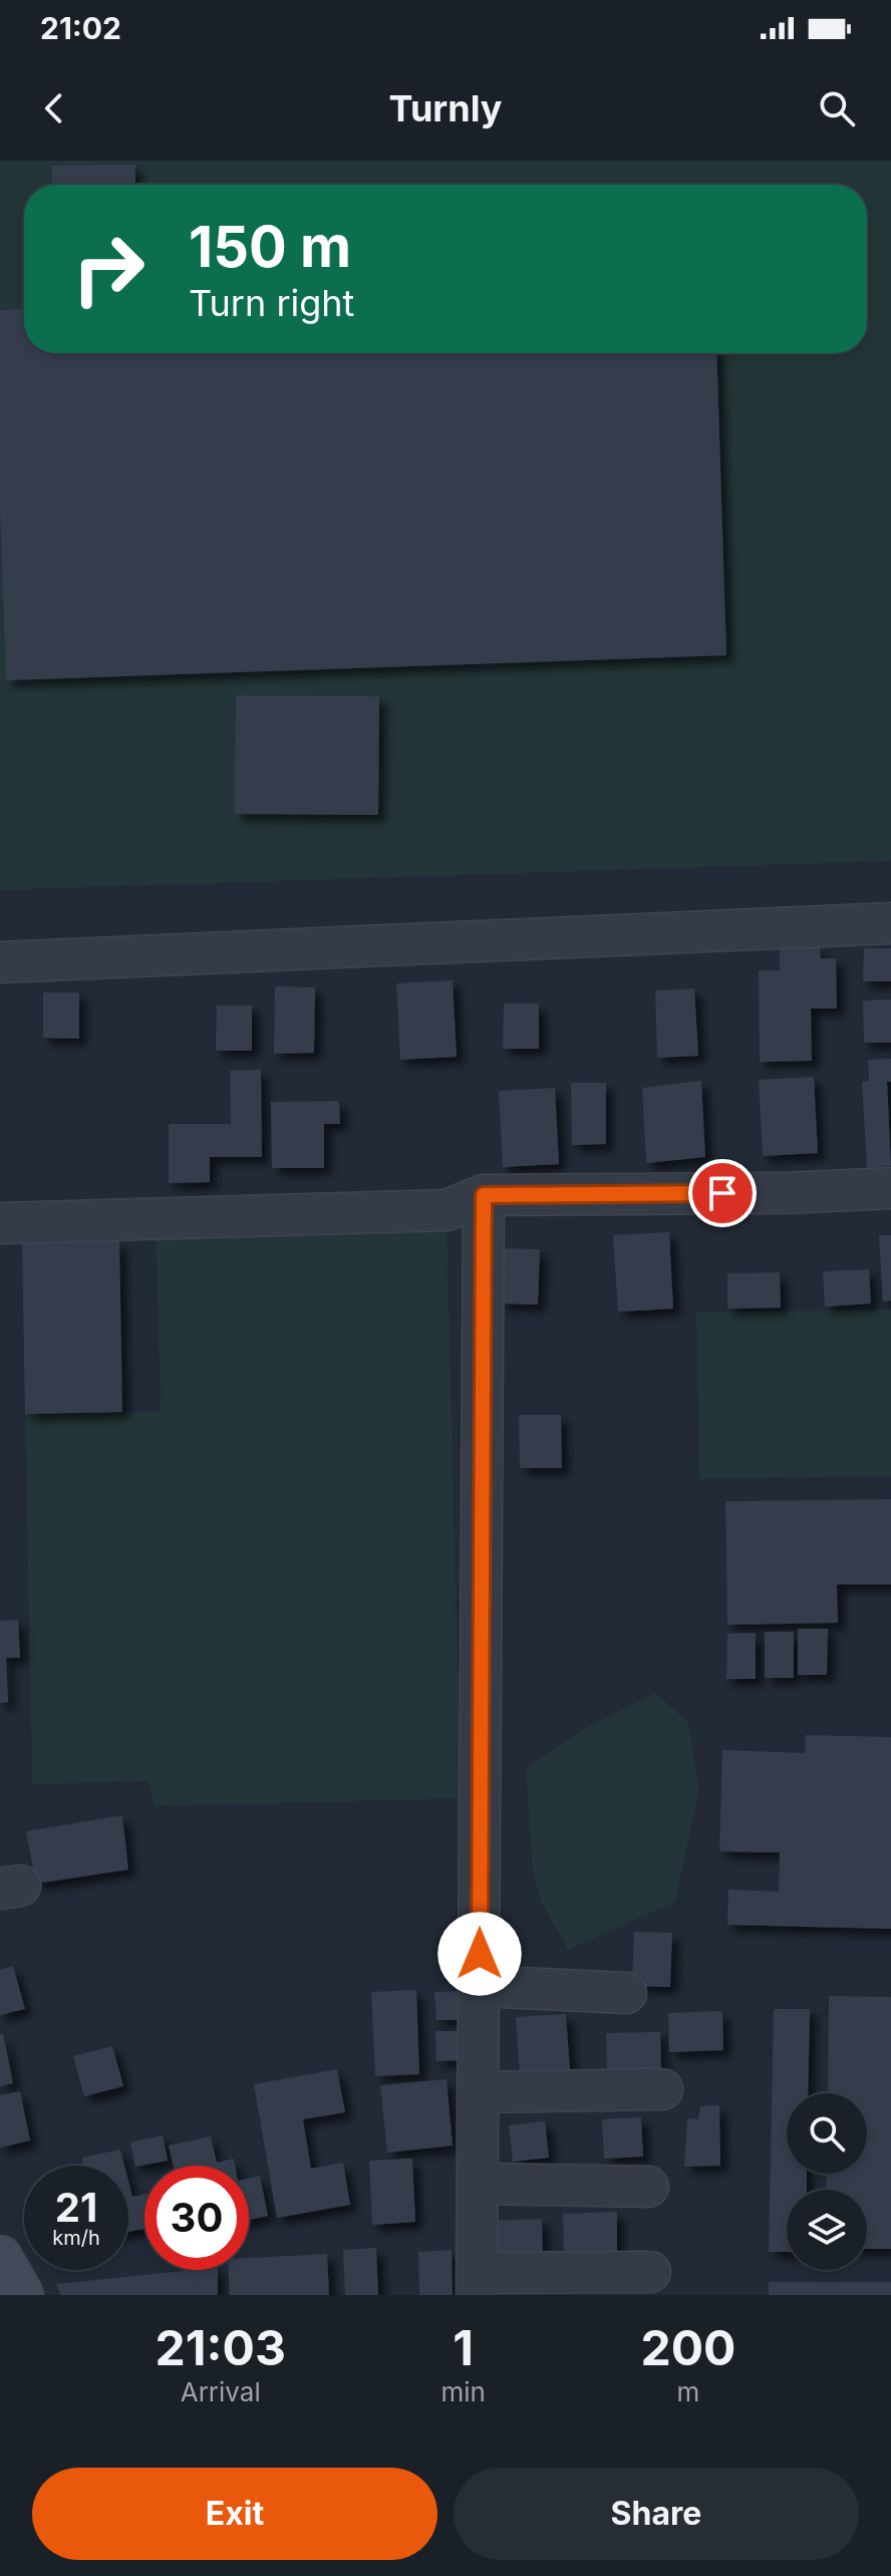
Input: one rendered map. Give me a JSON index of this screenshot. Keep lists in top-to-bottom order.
{
  "page": {
    "status": "21:02",
    "header": "Turnly",
    "turn": ["150 m", "Turn right"],
    "speed": "21 km/h",
    "limit": "30",
    "eta": [
      "21:03",
      "Arrival",
      "1",
      "min",
      "200",
      "m"
    ],
    "buttons": ["Exit", "Share"]
  }
}
